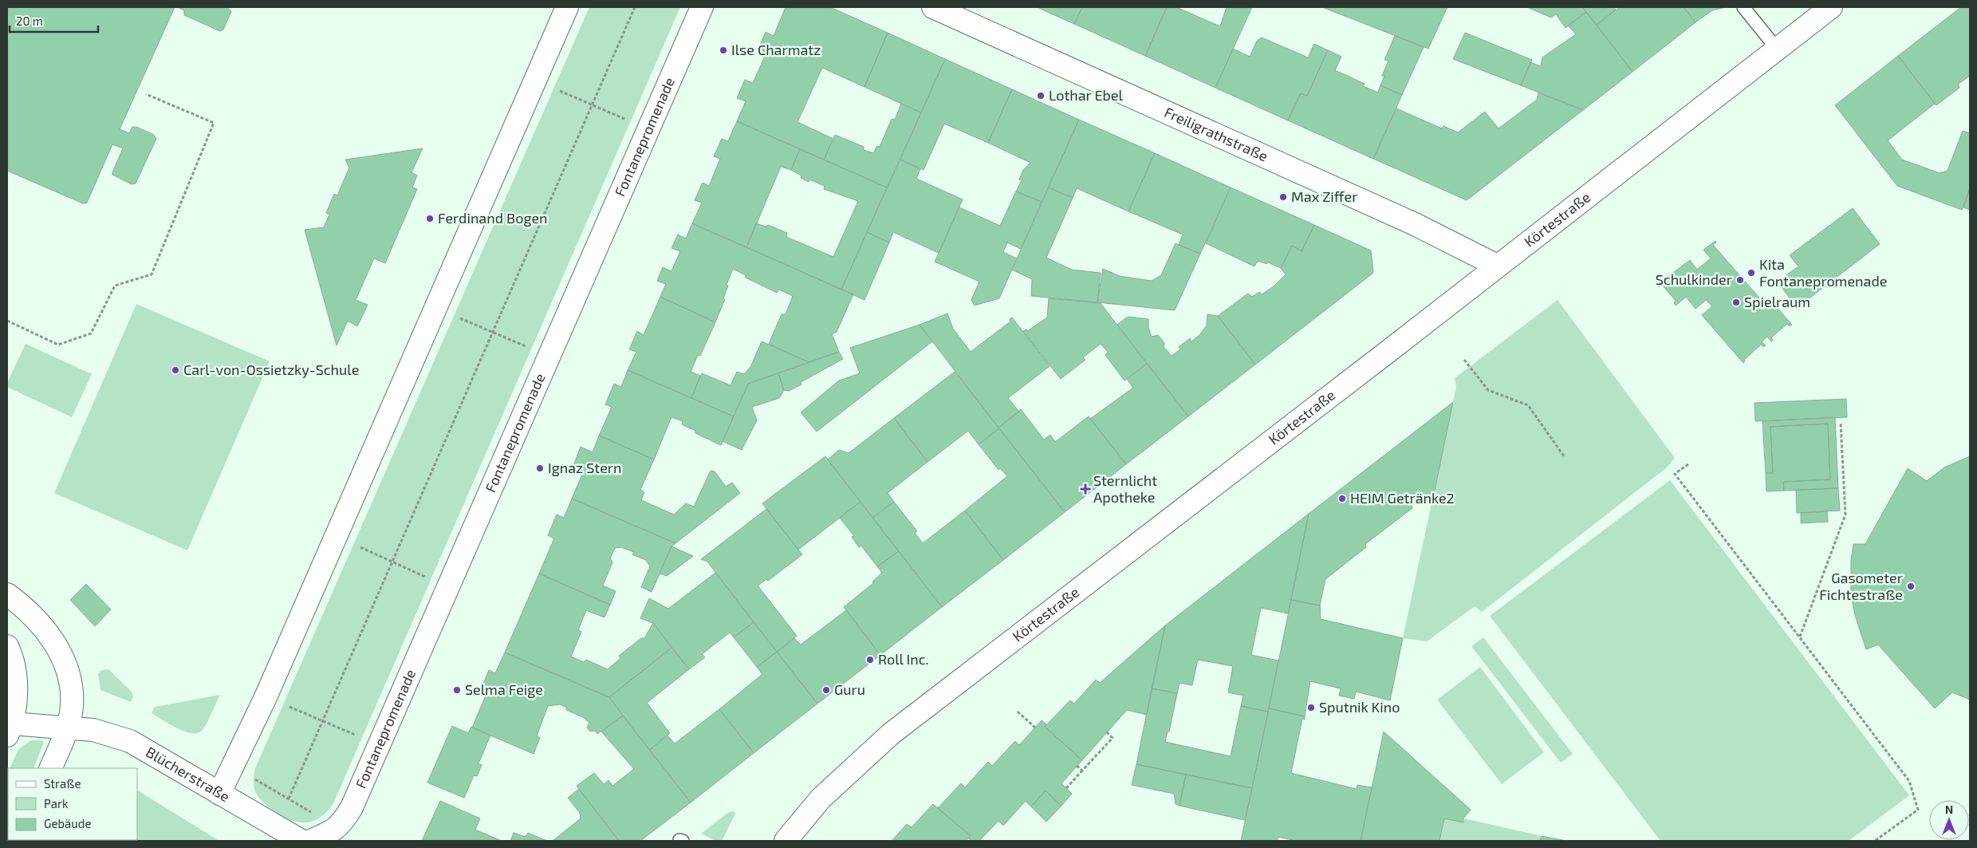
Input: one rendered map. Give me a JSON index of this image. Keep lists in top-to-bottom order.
{
  "streets": {
    "street": [
      "Freiligrathstraße",
      "Fontanepromenade",
      "Körtestraße",
      "Blücherstraße"
    ]
  },
  "crossings": [
    ["Freiligrathstraße", "Körtestraße"]
  ],
  "places": {
    "other": [
      "Ilse Charmatz",
      "Lothar Ebel",
      "Max Ziffer",
      "Ferdinand Bogen",
      "Kita Fontanepromenade",
      "Schulkinder",
      "Spielraum",
      "Carl-von-Ossietzky-Schule",
      "Ignaz Stern",
      "HEIM Getränke2",
      "Gasometer Fichtestraße",
      "Roll Inc.",
      "Selma Feige",
      "Guru",
      "Sputnik Kino"
    ],
    "health": ["Sternlicht Apotheke"]
  },
  "legend": ["Straße", "Park", "Gebäude"],
  "scale_bar": "20 m",
  "north": "top"
}
